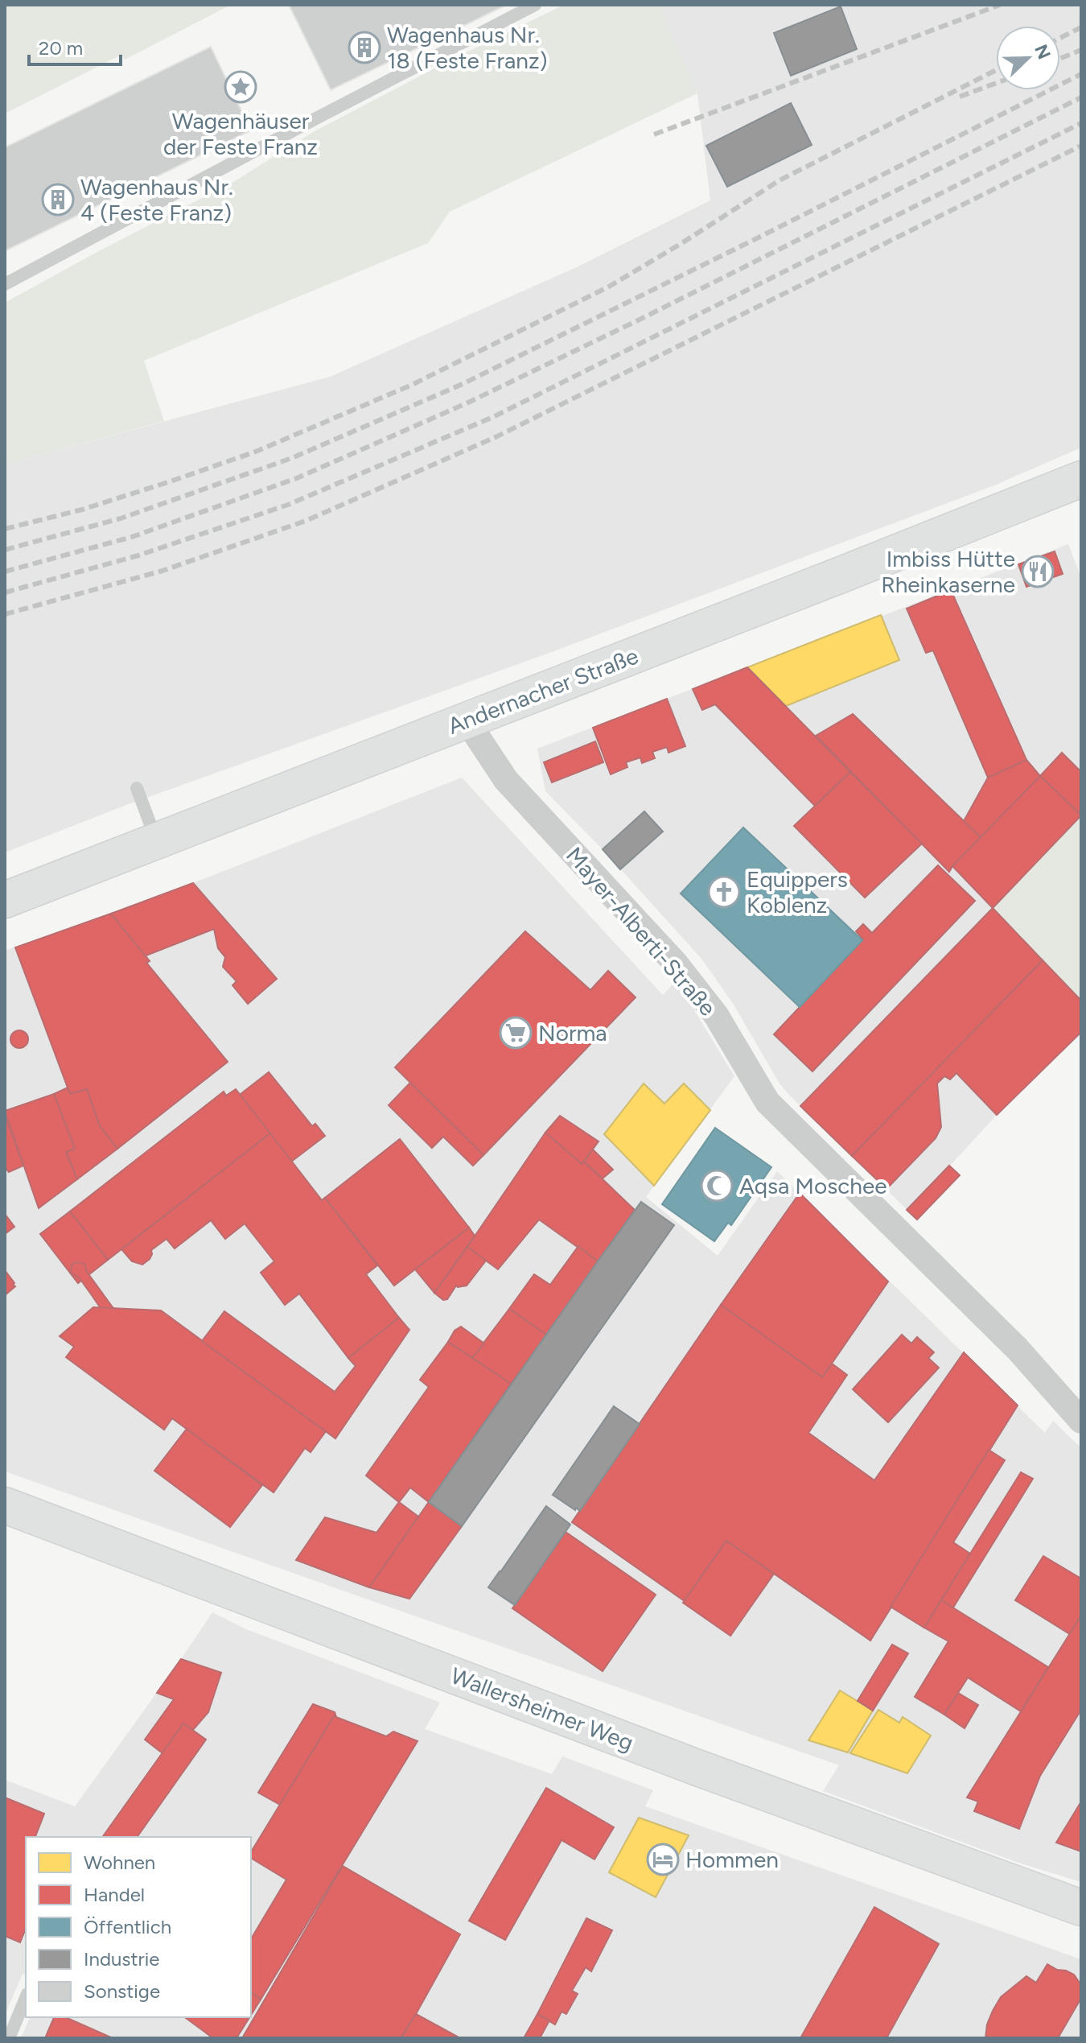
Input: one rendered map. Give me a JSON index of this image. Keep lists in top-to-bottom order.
{
  "streets": {
    "street": ["Andernacher Straße", "Mayer-Alberti-Straße", "Wallersheimer Weg"]
  },
  "crossings": [
    ["Andernacher Straße", "Mayer-Alberti-Straße"]
  ],
  "places": {
    "building": ["Wagenhaus Nr. 18 (Feste Franz)", "Wagenhaus Nr. 4 (Feste Franz)"],
    "place": ["Wagenhäuser der Feste Franz"],
    "restaurant": ["Imbiss Hütte Rheinkaserne"],
    "church": ["Equippers Koblenz"],
    "supermarket": ["Norma"],
    "mosque": ["Aqsa Moschee"],
    "hotel": ["Hommen"]
  },
  "legend": [
    "Wohnen",
    "Handel",
    "Öffentlich",
    "Industrie",
    "Sonstige"
  ],
  "scale_bar": "20 m",
  "north": "top right"
}
